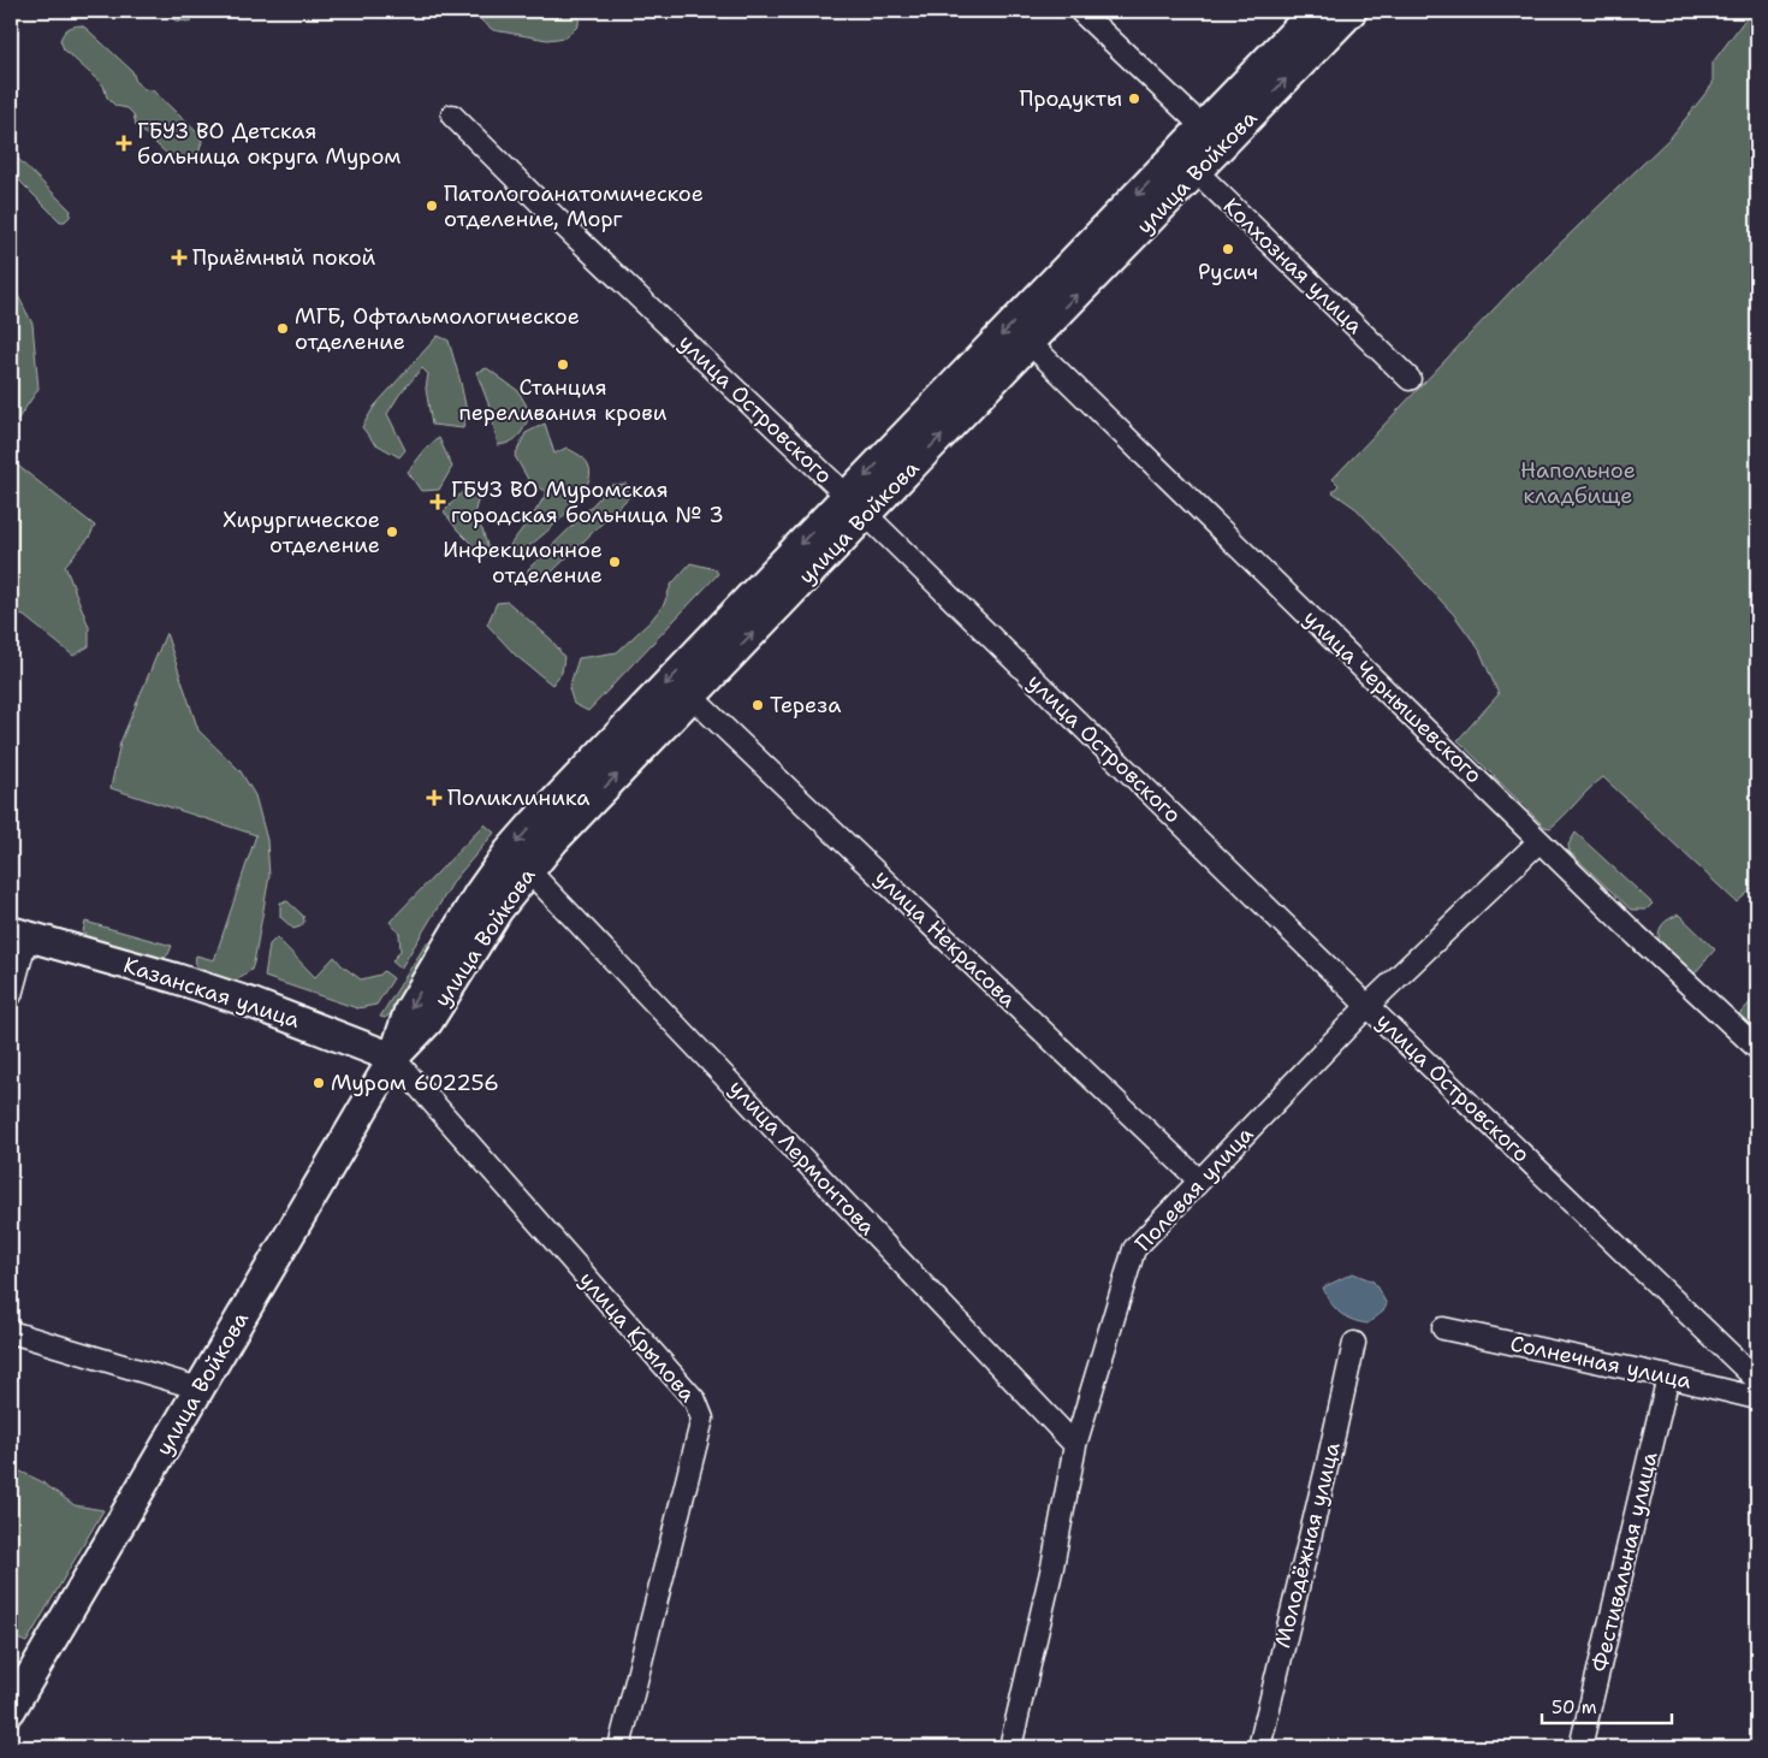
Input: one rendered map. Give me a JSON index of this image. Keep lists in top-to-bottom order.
{
  "streets": {
    "main road": ["улица Войкова", "Казанская улица"],
    "street": [
      "Колхозная улица",
      "улица Островского",
      "улица Чернышевского",
      "улица Некрасова",
      "улица Лермонтова",
      "Полевая улица",
      "улица Крылова",
      "Солнечная улица",
      "Молодёжная улица",
      "Фестивальная улица"
    ]
  },
  "crossings": [
    ["улица Войкова", "Колхозная улица"],
    ["улица Войкова", "улица Островского"],
    ["улица Войкова", "улица Чернышевского"],
    ["улица Войкова", "улица Некрасова"],
    ["улица Войкова", "Казанская улица"],
    ["улица Войкова", "улица Лермонтова"],
    ["улица Войкова", "улица Крылова"],
    ["улица Островского", "Полевая улица"],
    ["улица Чернышевского", "Полевая улица"],
    ["улица Некрасова", "Полевая улица"],
    ["Казанская улица", "улица Крылова"],
    ["улица Лермонтова", "Полевая улица"],
    ["Солнечная улица", "Фестивальная улица"]
  ],
  "parks": ["Напольное кладбище"],
  "places": {
    "other": [
      "Продукты",
      "Патологоанатомическое отделение, Морг",
      "Русич",
      "МГБ, Офтальмологическое отделение",
      "Станция переливания крови",
      "Хирургическое отделение",
      "Инфекционное отделение",
      "Тереза",
      "Муром 602256"
    ],
    "health": [
      "ГБУЗ ВО Детская больница округа Муром",
      "Приёмный покой",
      "ГБУЗ ВО Муромская городская больница № 3",
      "Поликлиника"
    ]
  },
  "scale_bar": "50 m"
}
